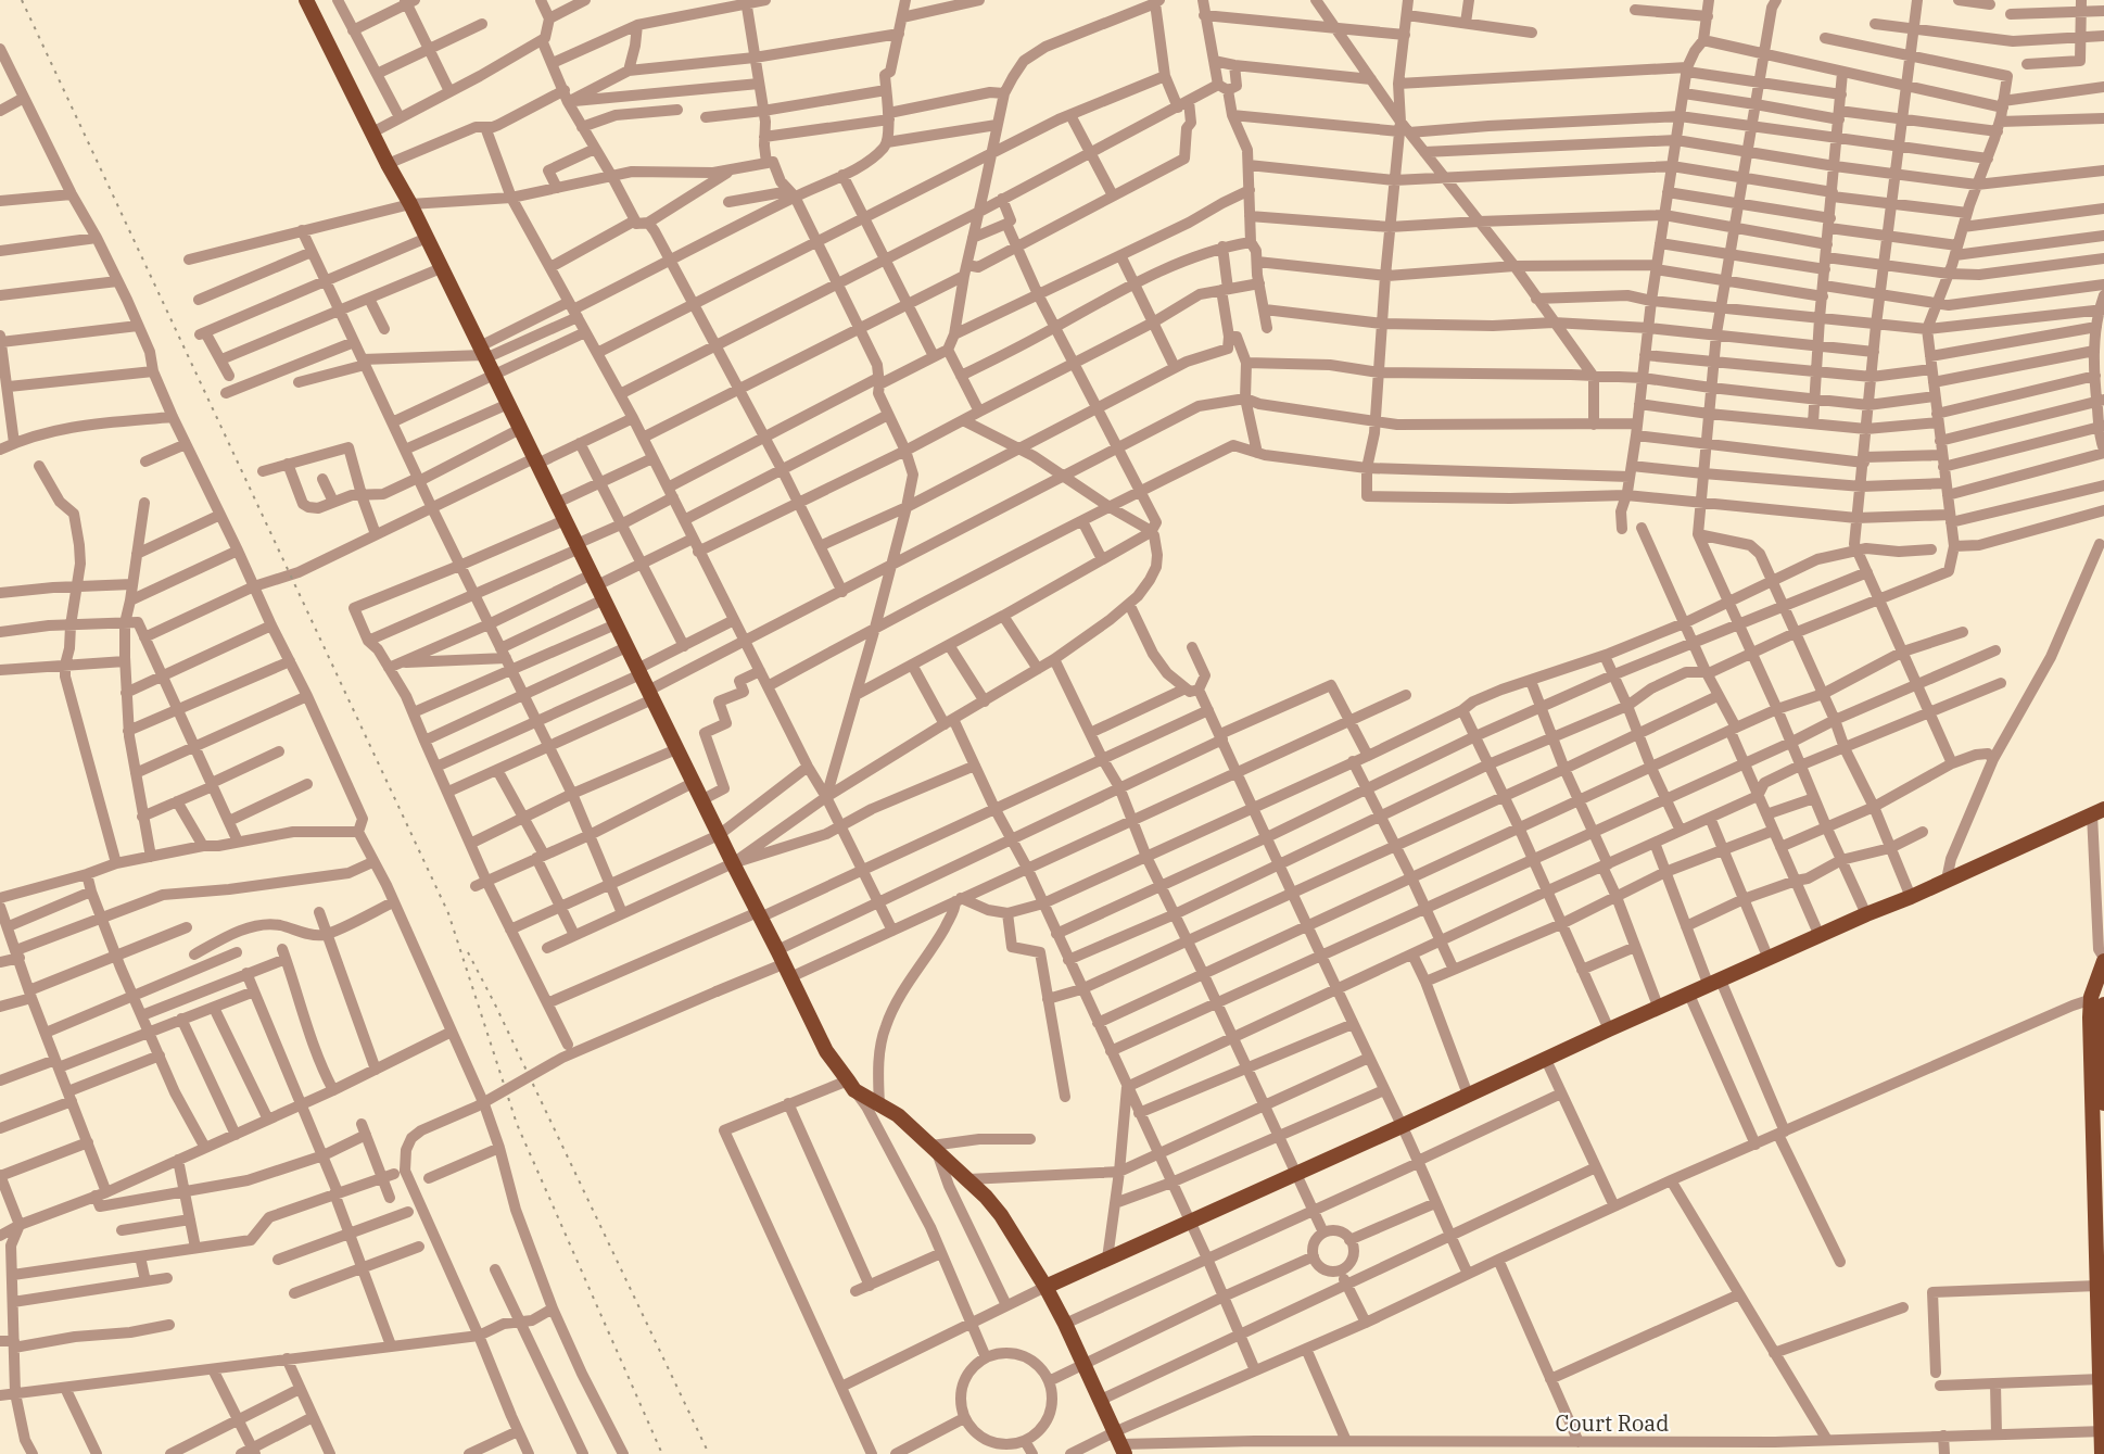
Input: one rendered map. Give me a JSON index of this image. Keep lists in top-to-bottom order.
{
  "streets": {
    "street": ["Court Road"]
  }
}
